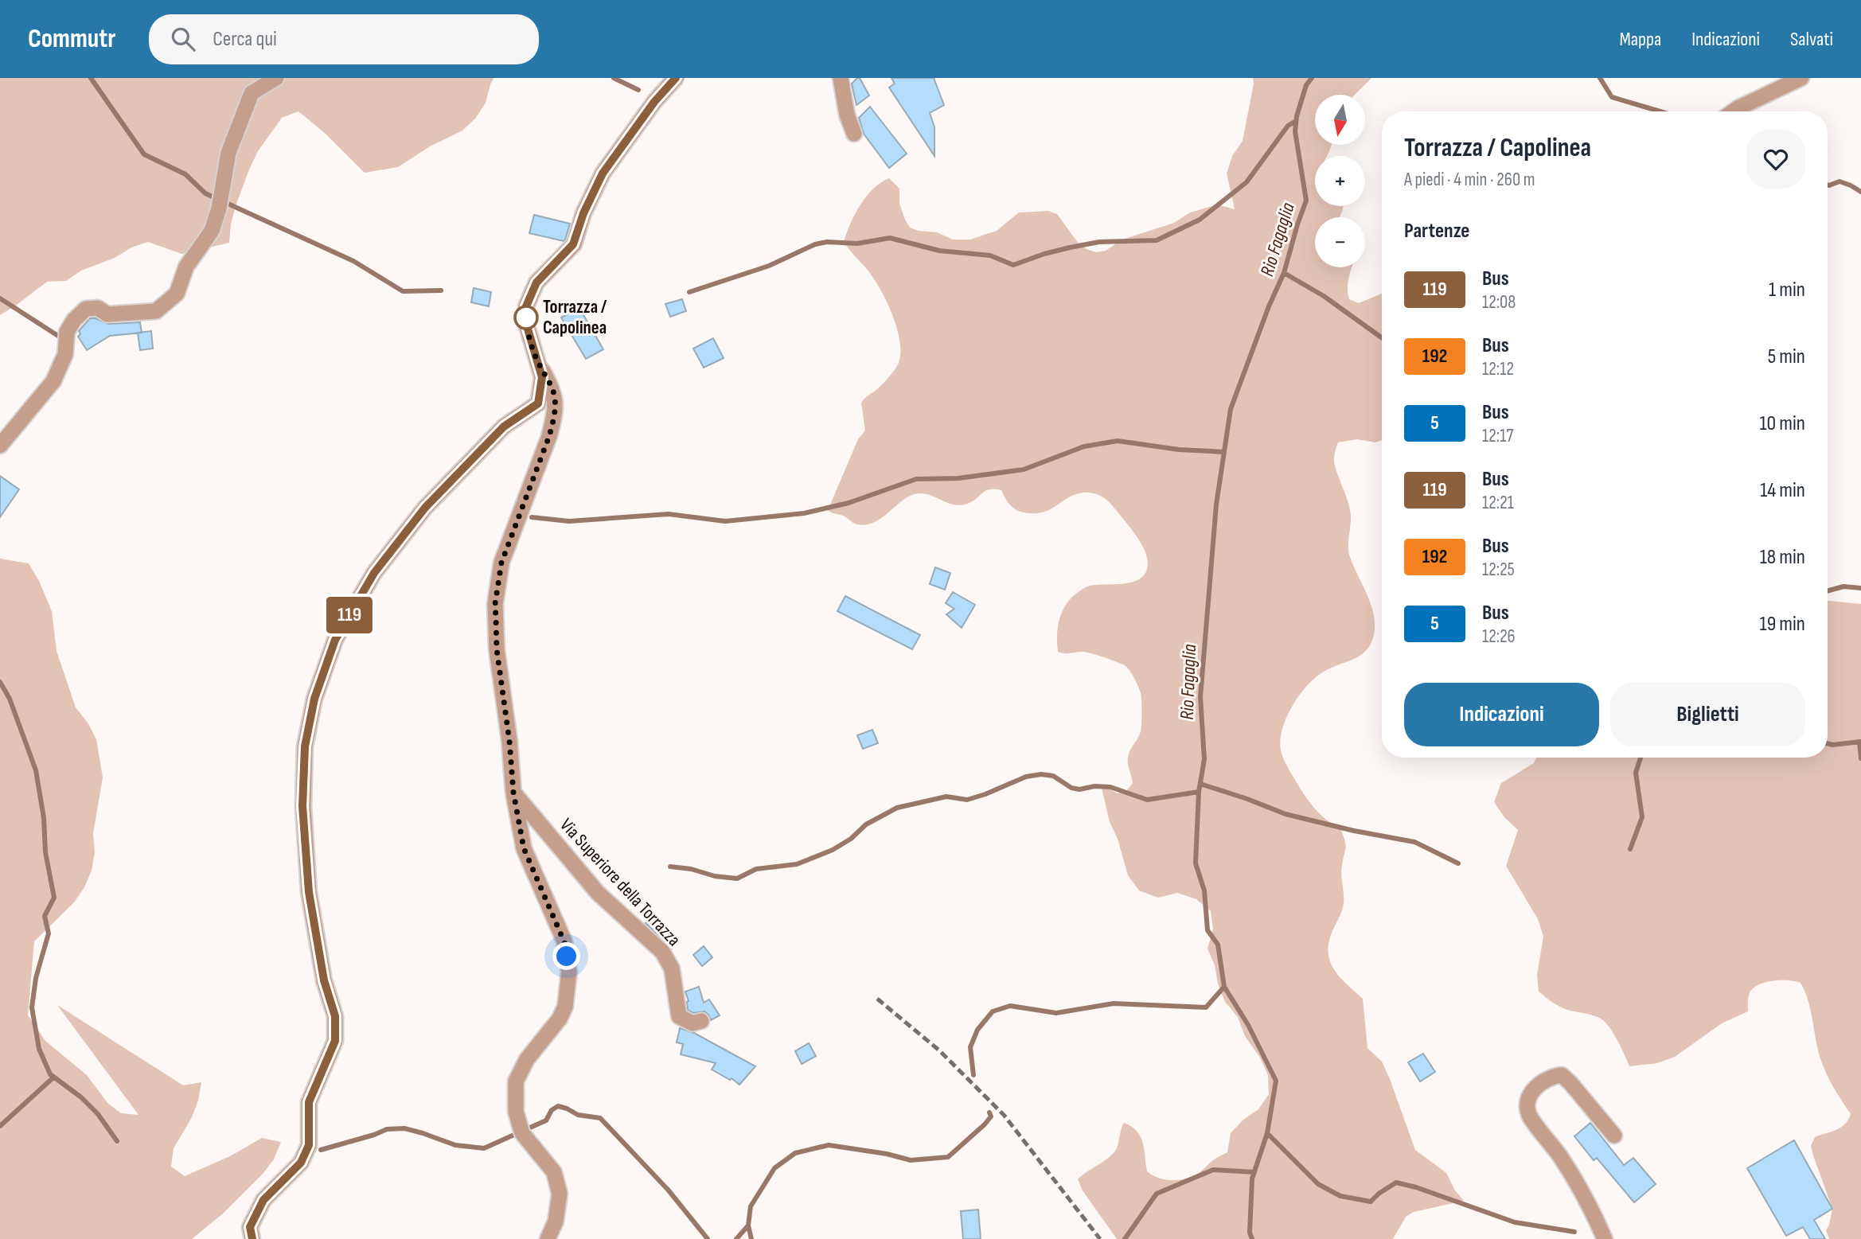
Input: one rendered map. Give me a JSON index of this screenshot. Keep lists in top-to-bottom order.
{
  "streets": {
    "street": ["Via Superiore della Torrazza"]
  },
  "water": ["Rio Fagaglia"],
  "places": ["Torrazza / Capolinea"],
  "lines": ["bus line 119"],
  "north": "bottom",
  "page": {
    "header": "Commutr",
    "search": "Cerca qui",
    "nav": ["Mappa", "Indicazioni", "Salvati"],
    "on_map": "119",
    "map_buttons": ["+", "−"],
    "heading": [
      ["Torrazza / Capolinea", "A piedi · 4 min · 260 m"],
      "Partenze"
    ],
    "list": [
      {
        "mark": "119",
        "name": "Bus",
        "note": "12:08",
        "value": "1 min"
      },
      {
        "mark": "192",
        "name": "Bus",
        "note": "12:12",
        "value": "5 min"
      },
      {
        "mark": "5",
        "name": "Bus",
        "note": "12:17",
        "value": "10 min"
      },
      {
        "mark": "119",
        "name": "Bus",
        "note": "12:21",
        "value": "14 min"
      },
      {
        "mark": "192",
        "name": "Bus",
        "note": "12:25",
        "value": "18 min"
      },
      {
        "mark": "5",
        "name": "Bus",
        "note": "12:26",
        "value": "19 min"
      }
    ],
    "buttons": ["Indicazioni", "Biglietti"]
  }
}
